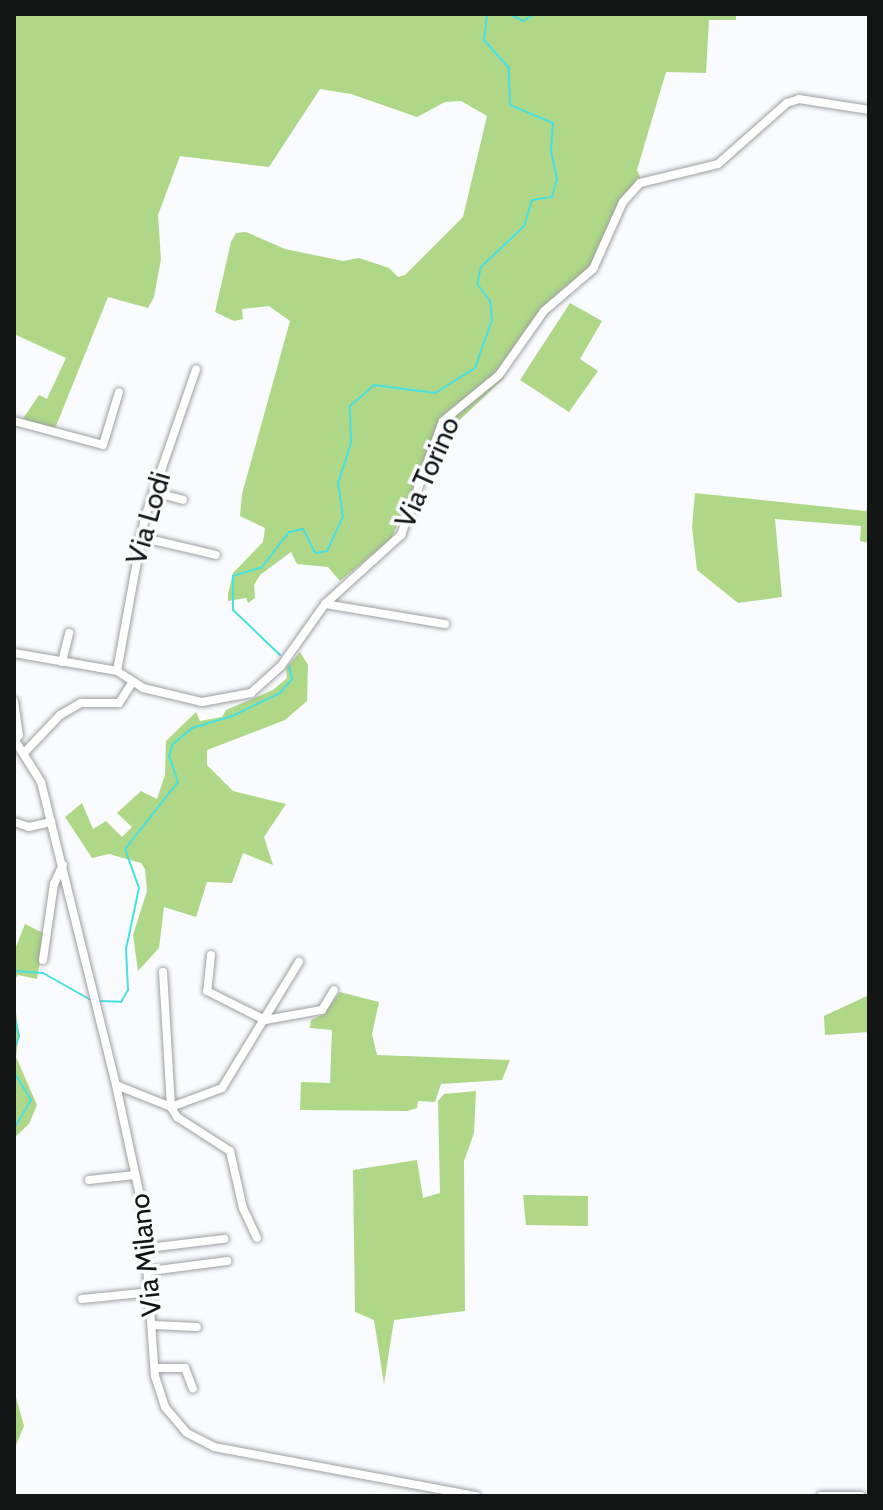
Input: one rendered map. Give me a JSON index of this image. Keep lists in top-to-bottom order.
{
  "streets": {
    "street": ["Via Torino", "Via Lodi", "Via Milano"]
  }
}
